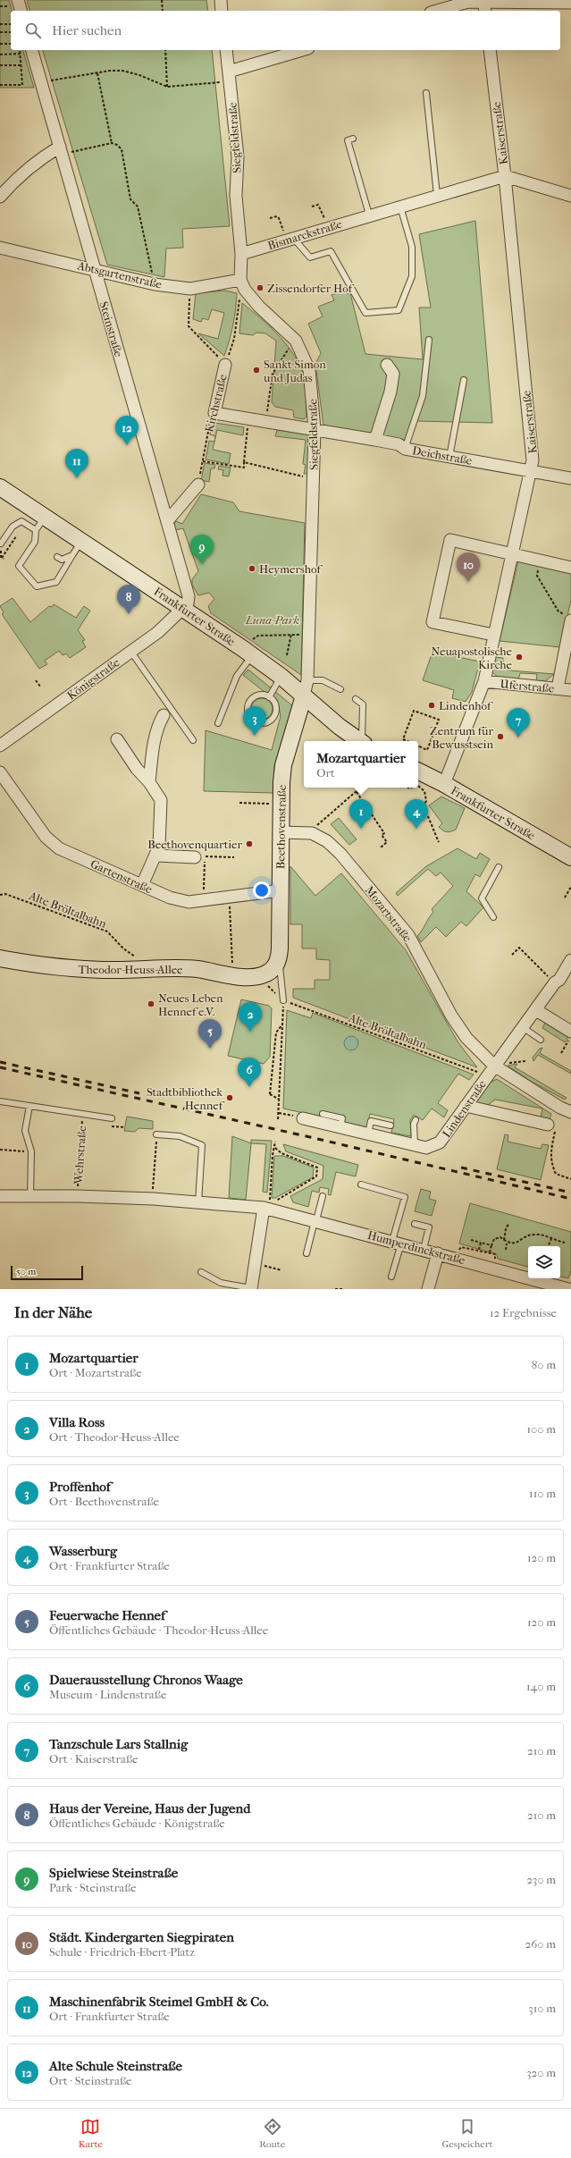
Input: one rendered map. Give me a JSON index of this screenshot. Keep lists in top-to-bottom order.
{
  "streets": {
    "main road": ["Frankfurter Straße", "Beethovenstraße", "Theodor-Heuss-Allee"],
    "street": [
      "Kaiserstraße",
      "Siegfeldstraße",
      "Bismarckstraße",
      "Abtsgartenstraße",
      "Steinstraße",
      "Kirchstraße",
      "Deichstraße",
      "Königstraße",
      "Uferstraße",
      "Gartenstraße",
      "Mozartstraße",
      "Lindenstraße",
      "Wehrstraße",
      "Humperdinckstraße"
    ],
    "path": ["Alte Bröltalbahn"]
  },
  "crossings": [
    ["Kaiserstraße", "Bismarckstraße"],
    ["Kaiserstraße", "Deichstraße"],
    ["Kaiserstraße", "Frankfurter Straße"],
    ["Kaiserstraße", "Uferstraße"],
    ["Siegfeldstraße", "Bismarckstraße"],
    ["Siegfeldstraße", "Abtsgartenstraße"],
    ["Siegfeldstraße", "Deichstraße"],
    ["Siegfeldstraße", "Frankfurter Straße"],
    ["Siegfeldstraße", "Beethovenstraße"],
    ["Abtsgartenstraße", "Steinstraße"],
    ["Abtsgartenstraße", "Kirchstraße"],
    ["Steinstraße", "Frankfurter Straße"],
    ["Steinstraße", "Königstraße"],
    ["Kirchstraße", "Deichstraße"],
    ["Frankfurter Straße", "Königstraße"],
    ["Frankfurter Straße", "Beethovenstraße"],
    ["Beethovenstraße", "Gartenstraße"],
    ["Beethovenstraße", "Alte Bröltalbahn"],
    ["Beethovenstraße", "Mozartstraße"],
    ["Beethovenstraße", "Theodor-Heuss-Allee"],
    ["Alte Bröltalbahn", "Lindenstraße"],
    ["Mozartstraße", "Lindenstraße"],
    ["Wehrstraße", "Humperdinckstraße"]
  ],
  "parks": ["Luna-Park"],
  "places": [
    "Zissendorfer Hof",
    "Sankt Simon und Judas",
    "Heymershof",
    "Neuapostolische Kirche",
    "Lindenhof",
    "Zentrum für Bewusstsein",
    "Beethovenquartier",
    "Neues Leben Hennef e.V.",
    "Stadtbibliothek Hennef"
  ],
  "scale_bar": "50 m",
  "page": {
    "search": "Hier suchen",
    "pins": [
      "12",
      "11",
      "9",
      "10",
      "8",
      "3",
      "7",
      "1",
      "4",
      "2",
      "5",
      "6"
    ],
    "popup": ["Mozartquartier", "Ort"],
    "scale": "50 m",
    "heading": ["In der Nähe", "12 Ergebnisse"],
    "list": [
      {
        "mark": "1",
        "name": "Mozartquartier",
        "note": "Ort · Mozartstraße",
        "value": "80 m"
      },
      {
        "mark": "2",
        "name": "Villa Ross",
        "note": "Ort · Theodor-Heuss-Allee",
        "value": "100 m"
      },
      {
        "mark": "3",
        "name": "Proffenhof",
        "note": "Ort · Beethovenstraße",
        "value": "110 m"
      },
      {
        "mark": "4",
        "name": "Wasserburg",
        "note": "Ort · Frankfurter Straße",
        "value": "120 m"
      },
      {
        "mark": "5",
        "name": "Feuerwache Hennef",
        "note": "Öffentliches Gebäude · Theodor-Heuss-Allee",
        "value": "120 m"
      },
      {
        "mark": "6",
        "name": "Dauerausstellung Chronos Waage",
        "note": "Museum · Lindenstraße",
        "value": "140 m"
      },
      {
        "mark": "7",
        "name": "Tanzschule Lars Stallnig",
        "note": "Ort · Kaiserstraße",
        "value": "210 m"
      },
      {
        "mark": "8",
        "name": "Haus der Vereine, Haus der Jugend",
        "note": "Öffentliches Gebäude · Königstraße",
        "value": "210 m"
      },
      {
        "mark": "9",
        "name": "Spielwiese Steinstraße",
        "note": "Park · Steinstraße",
        "value": "230 m"
      },
      {
        "mark": "10",
        "name": "Städt. Kindergarten Siegpiraten",
        "note": "Schule · Friedrich-Ebert-Platz",
        "value": "260 m"
      },
      {
        "mark": "11",
        "name": "Maschinenfabrik Steimel GmbH & Co.",
        "note": "Ort · Frankfurter Straße",
        "value": "310 m"
      },
      {
        "mark": "12",
        "name": "Alte Schule Steinstraße",
        "note": "Ort · Steinstraße",
        "value": "320 m"
      }
    ],
    "nav": ["Karte", "Route", "Gespeichert"]
  }
}
